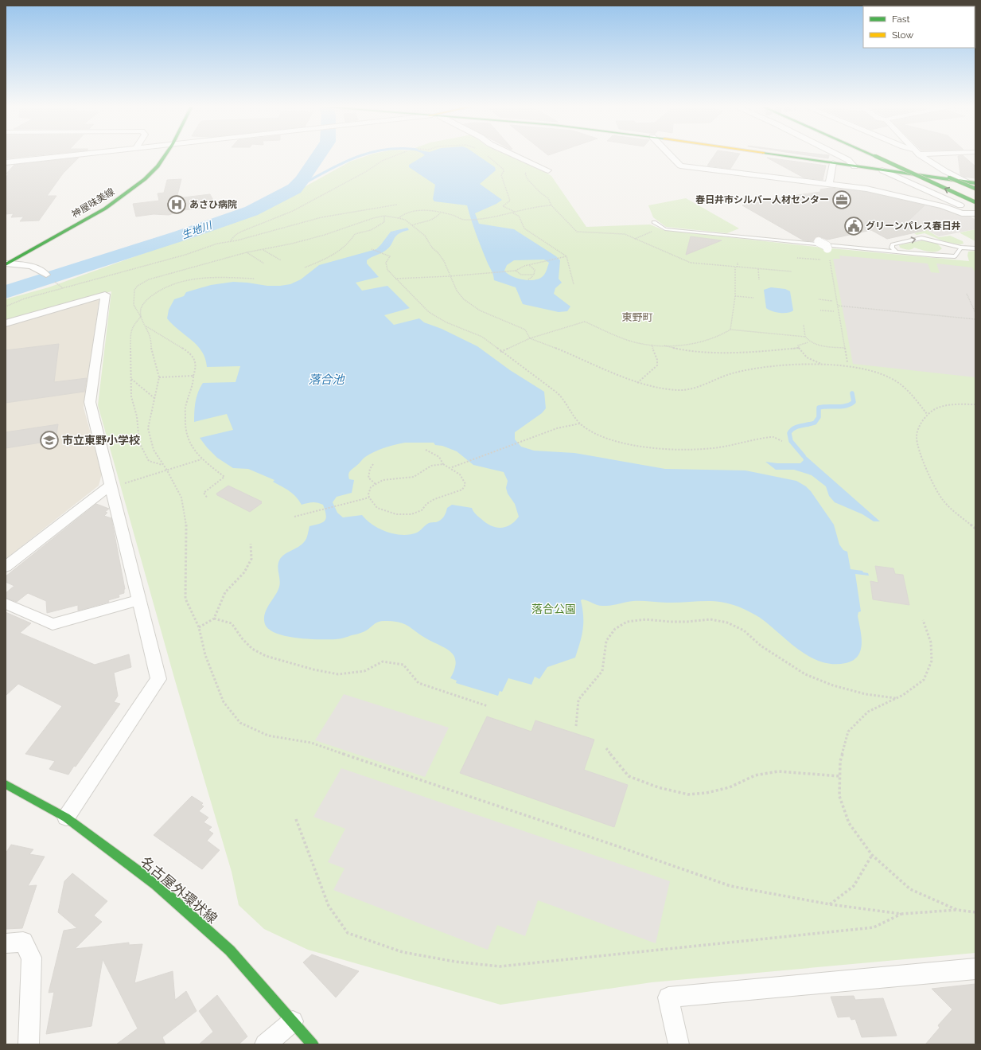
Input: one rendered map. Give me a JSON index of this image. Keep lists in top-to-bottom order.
{
  "streets": {
    "main road": ["神屋味美線", "名古屋外環状線"]
  },
  "districts": ["東野町"],
  "water": ["生地川", "落合池"],
  "parks": ["落合公園"],
  "places": {
    "office": ["春日井市シルバー人材センター"],
    "hospital": ["あさひ病院"],
    "public building": ["グリーンパレス春日井"],
    "school or university": ["市立東野小学校"]
  },
  "legend": ["Fast", "Slow"]
}
